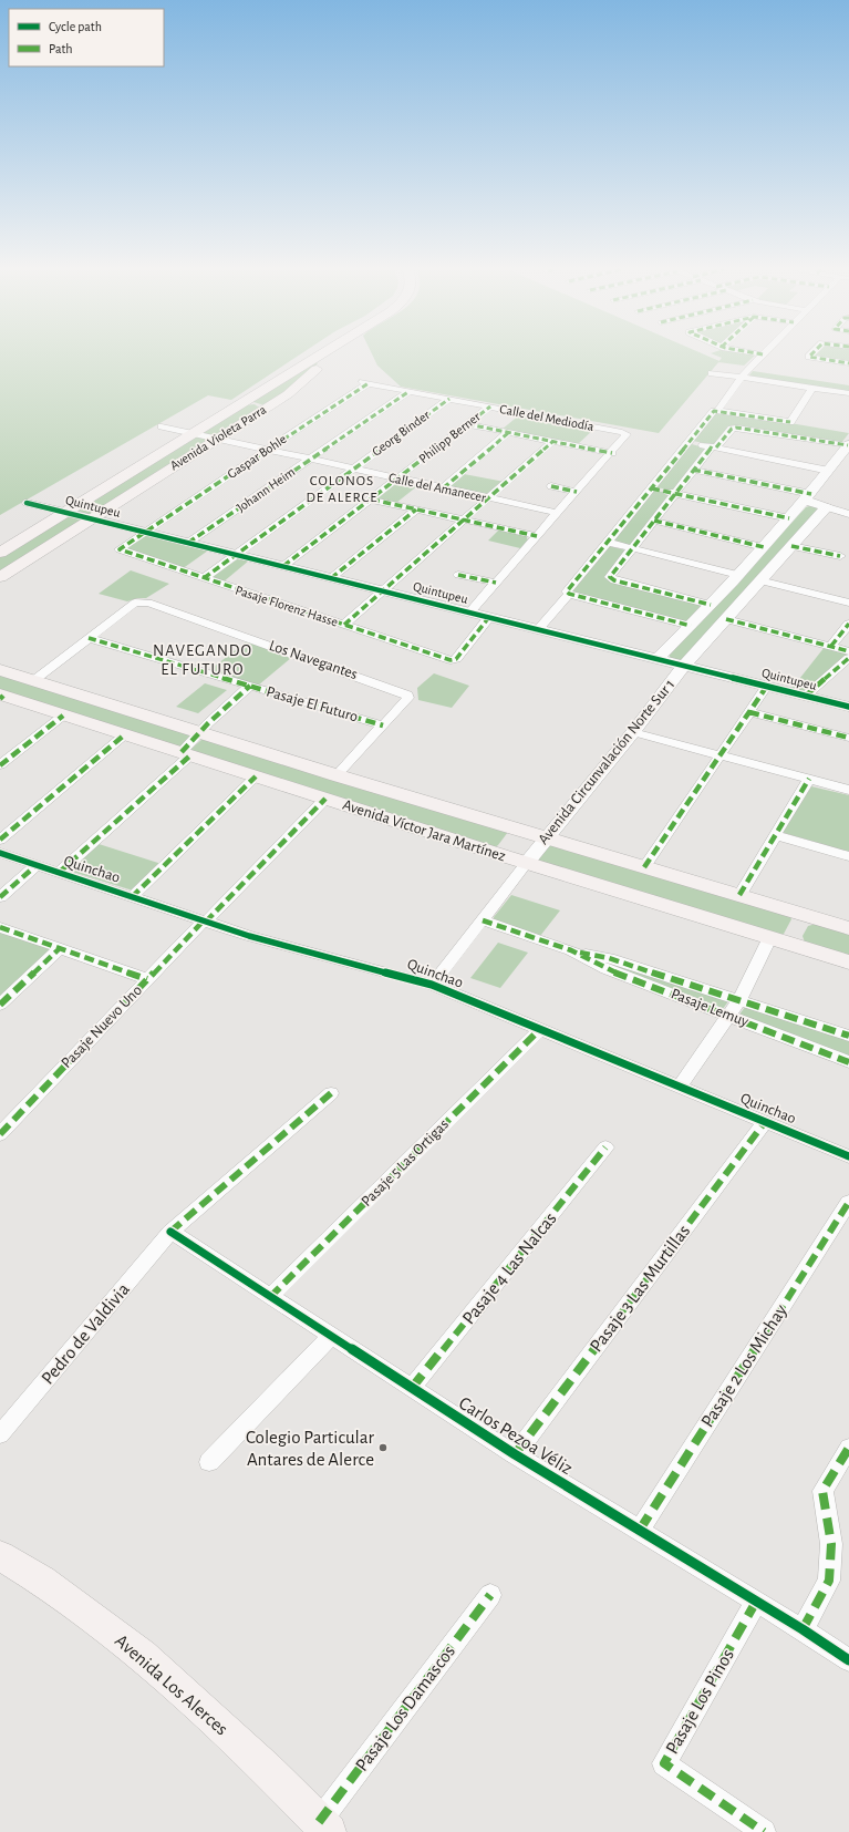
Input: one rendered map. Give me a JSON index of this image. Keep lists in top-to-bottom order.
{
  "streets": {
    "main road": ["Avenida Violeta Parra", "Avenida Víctor Jara Martínez", "Avenida Los Alerces"],
    "street": [
      "Calle del Mediodía",
      "Georg Binder",
      "Philipp Berner",
      "Gaspar Bohle",
      "Calle del Amanecer",
      "Johann Heim",
      "Quintupeu",
      "Pasaje Florenz Hasse",
      "Los Navegantes",
      "Pasaje El Futuro",
      "Avenida Circunvalación Norte Sur 1",
      "Quinchao",
      "Pasaje Lemuy",
      "Pasaje Nuevo Uno",
      "Pasaje 5 Las Ortigas",
      "Pasaje 4 Las Nalcas",
      "Pasaje 3 Las Murtillas",
      "Pedro de Valdivia",
      "Pasaje 2 Los Michay",
      "Carlos Pezoa Véliz",
      "Pasaje Los Pinos",
      "Pasaje Los Damascos"
    ]
  },
  "crossings": [
    ["Calle del Mediodía", "Georg Binder"],
    ["Calle del Mediodía", "Philipp Berner"],
    ["Calle del Mediodía", "Gaspar Bohle"],
    ["Calle del Mediodía", "Johann Heim"],
    ["Georg Binder", "Calle del Amanecer"],
    ["Georg Binder", "Quintupeu"],
    ["Georg Binder", "Pasaje Florenz Hasse"],
    ["Avenida Violeta Parra", "Calle del Amanecer"],
    ["Avenida Violeta Parra", "Quintupeu"],
    ["Philipp Berner", "Calle del Amanecer"],
    ["Philipp Berner", "Quintupeu"],
    ["Gaspar Bohle", "Calle del Amanecer"],
    ["Gaspar Bohle", "Quintupeu"],
    ["Gaspar Bohle", "Pasaje Florenz Hasse"],
    ["Calle del Amanecer", "Johann Heim"],
    ["Johann Heim", "Quintupeu"],
    ["Quintupeu", "Pasaje Florenz Hasse"],
    ["Quintupeu", "Avenida Circunvalación Norte Sur 1"],
    ["Los Navegantes", "Pasaje El Futuro"],
    ["Los Navegantes", "Avenida Víctor Jara Martínez"],
    ["Avenida Circunvalación Norte Sur 1", "Avenida Víctor Jara Martínez"],
    ["Avenida Circunvalación Norte Sur 1", "Quinchao"],
    ["Avenida Circunvalación Norte Sur 1", "Pasaje Lemuy"],
    ["Avenida Víctor Jara Martínez", "Pasaje Nuevo Uno"],
    ["Quinchao", "Pasaje Nuevo Uno"],
    ["Quinchao", "Pasaje 5 Las Ortigas"],
    ["Quinchao", "Pasaje 3 Las Murtillas"],
    ["Pasaje 5 Las Ortigas", "Carlos Pezoa Véliz"],
    ["Pasaje 4 Las Nalcas", "Carlos Pezoa Véliz"],
    ["Pasaje 3 Las Murtillas", "Carlos Pezoa Véliz"],
    ["Pedro de Valdivia", "Carlos Pezoa Véliz"],
    ["Pasaje 2 Los Michay", "Carlos Pezoa Véliz"],
    ["Carlos Pezoa Véliz", "Pasaje Los Pinos"],
    ["Avenida Los Alerces", "Pasaje Los Damascos"]
  ],
  "districts": ["COLONOS DE ALERCE", "NAVEGANDO EL FUTURO"],
  "places": ["Colegio Particular Antares de Alerce"],
  "legend": ["Cycle path", "Path"]
}
